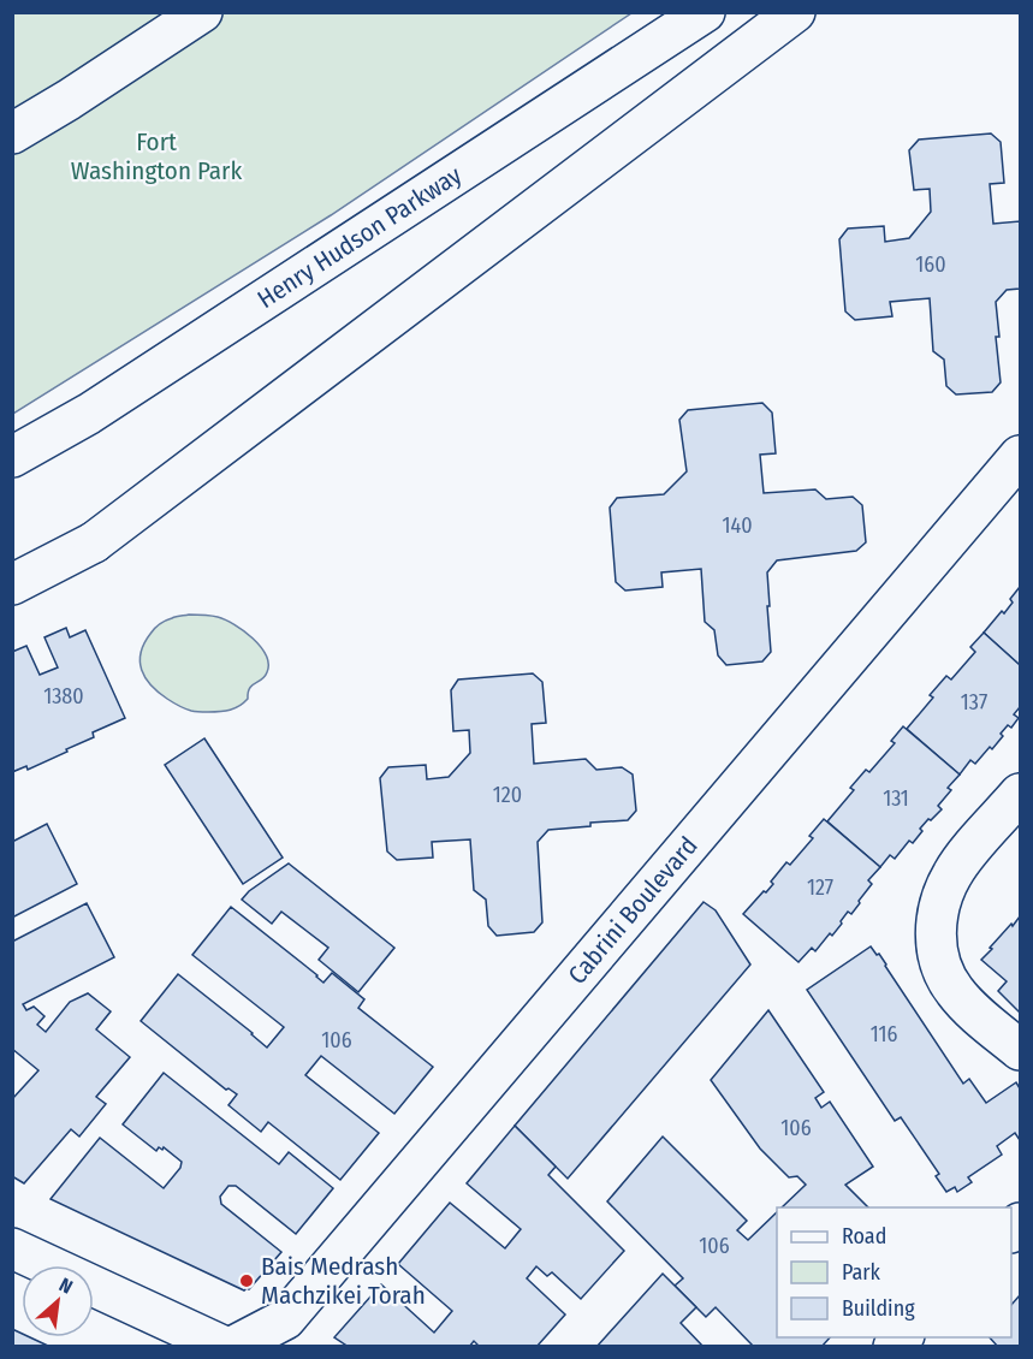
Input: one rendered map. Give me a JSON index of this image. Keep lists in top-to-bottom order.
{
  "streets": {
    "main road": ["Henry Hudson Parkway", "Cabrini Boulevard"]
  },
  "parks": ["Fort Washington Park"],
  "places": ["Bais Medrash Machzikei Torah"],
  "house_numbers": [
    "160",
    "140",
    "1380",
    "137",
    "120",
    "131",
    "127",
    "116",
    "106",
    "106",
    "106"
  ],
  "legend": ["Road", "Park", "Building"],
  "north": "top right"
}
